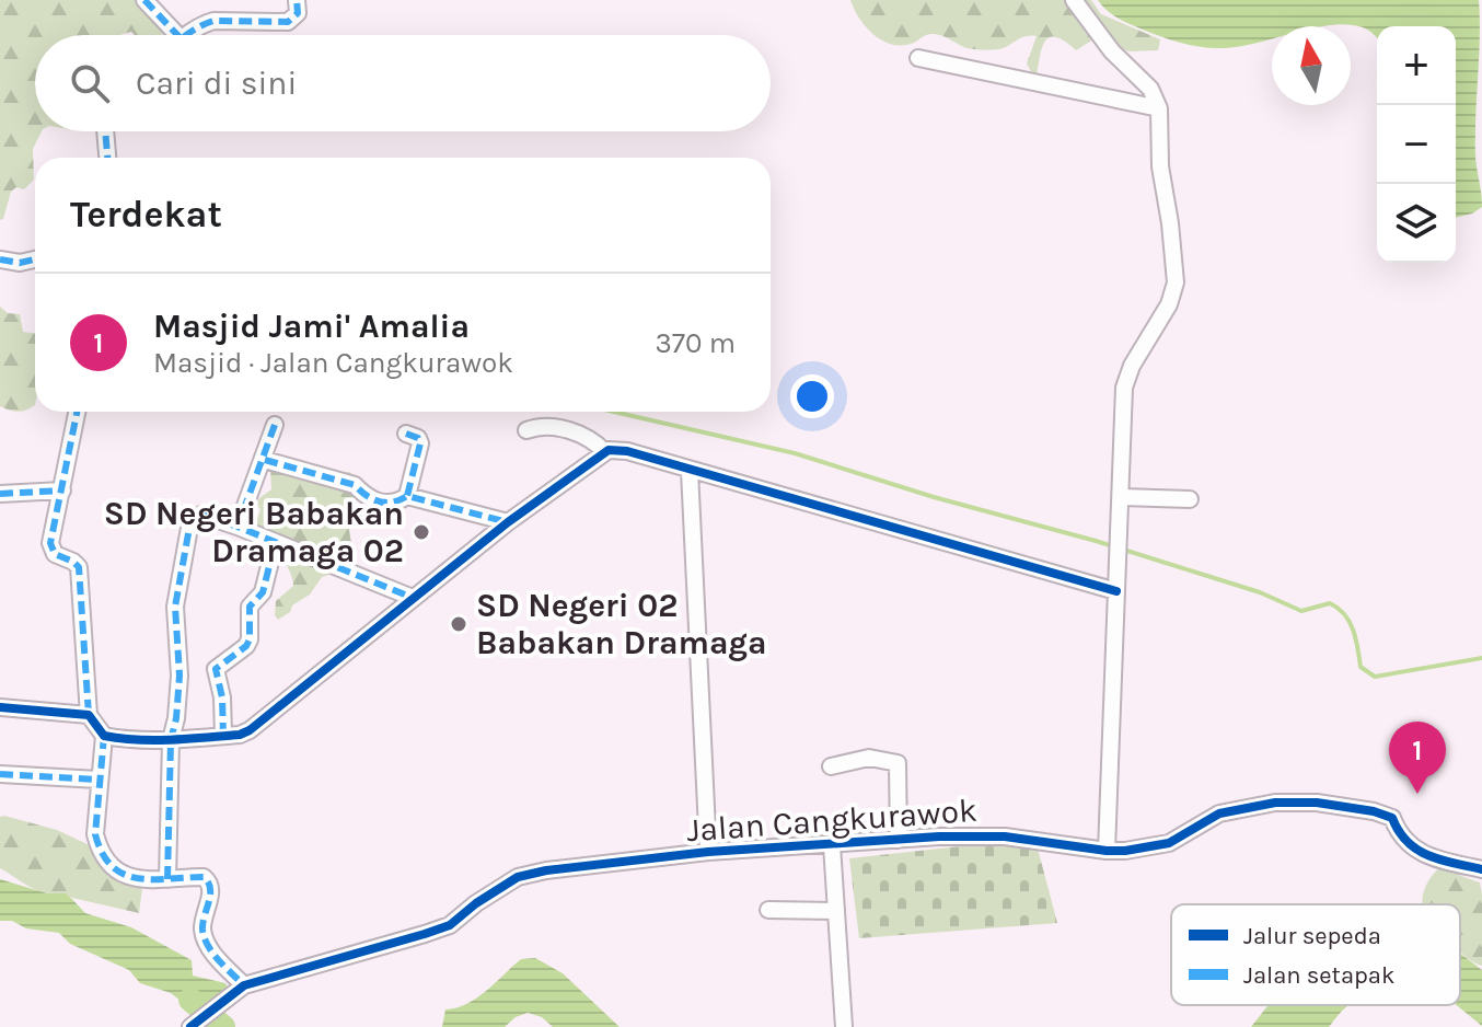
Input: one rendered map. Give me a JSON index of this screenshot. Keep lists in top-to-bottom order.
{
  "streets": {
    "street": ["Jalan Cangkurawok"]
  },
  "places": ["SD Negeri Babakan Dramaga 02", "SD Negeri 02 Babakan Dramaga"],
  "legend": ["Jalur sepeda", "Jalan setapak"],
  "north": "top",
  "page": {
    "map_buttons": ["+", "−"],
    "search": "Cari di sini",
    "heading": "Terdekat",
    "list": [
      {
        "mark": "1",
        "name": "Masjid Jami' Amalia",
        "note": "Masjid · Jalan Cangkurawok",
        "value": "370 m"
      }
    ],
    "pins": "1"
  }
}
